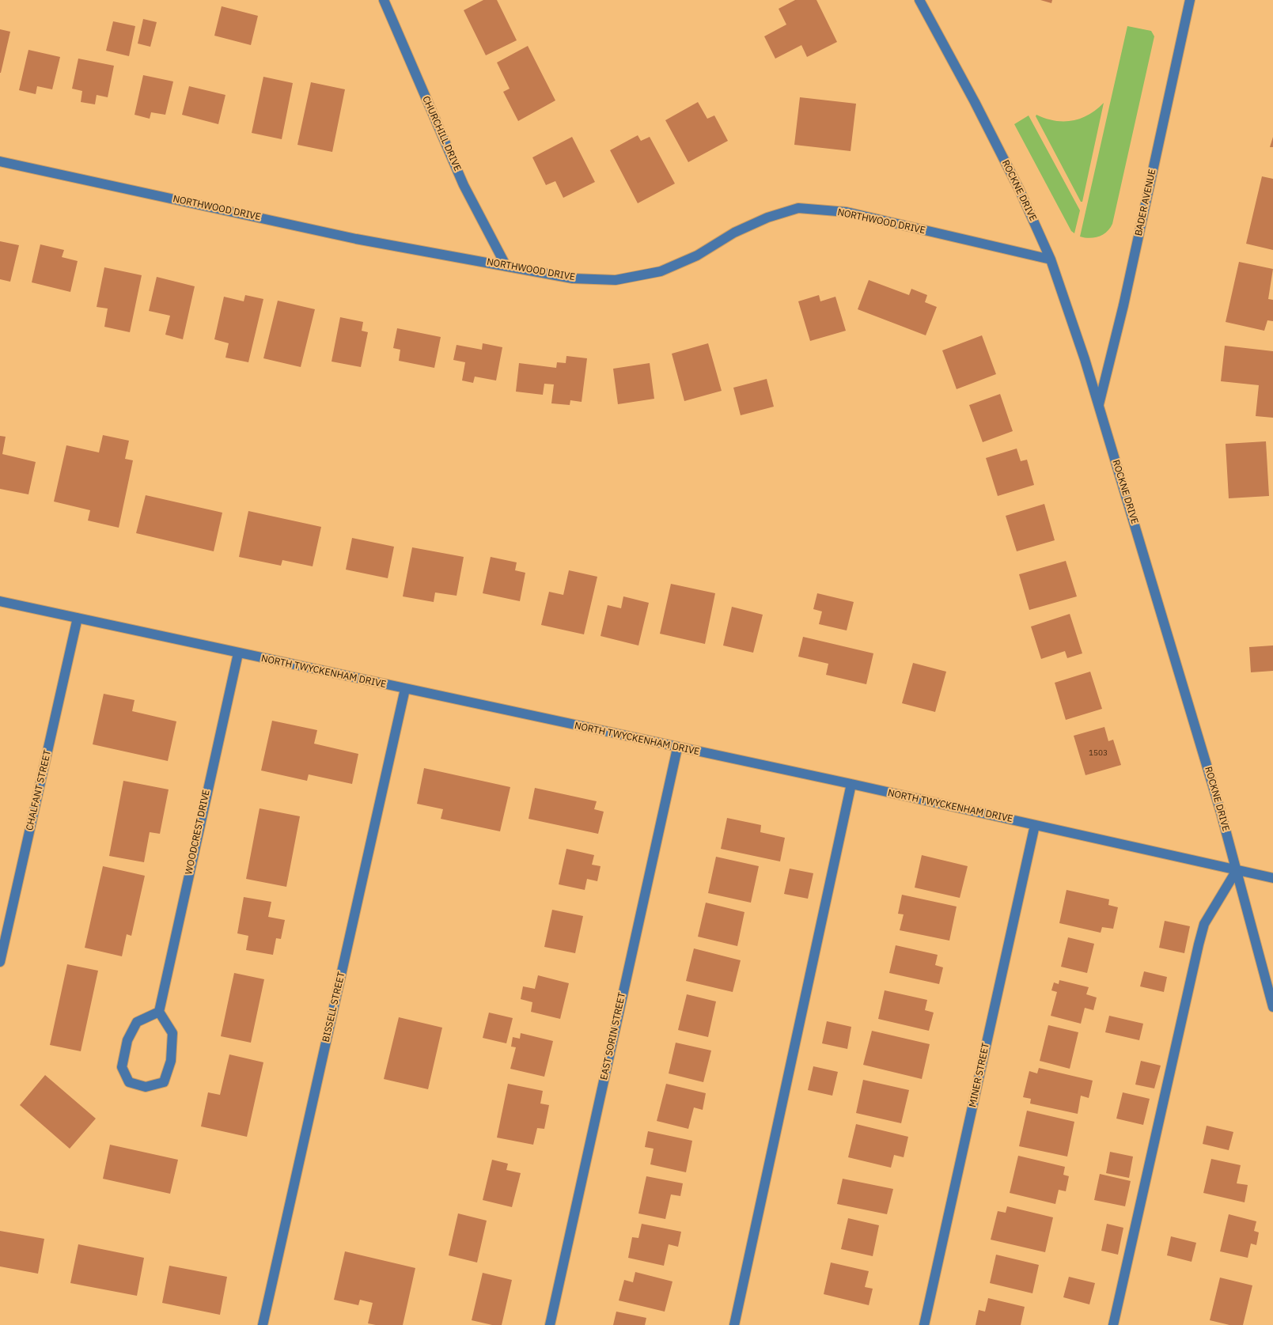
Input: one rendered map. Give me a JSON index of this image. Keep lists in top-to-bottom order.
{
  "streets": {
    "street": [
      "CHURCHILL DRIVE",
      "ROCKNE DRIVE",
      "BADER AVENUE",
      "NORTHWOOD DRIVE",
      "NORTH TWYCKENHAM DRIVE",
      "CHALFANT STREET",
      "WOODCREST DRIVE",
      "BISSELL STREET",
      "EAST SORIN STREET",
      "MINER STREET"
    ]
  },
  "crossings": [
    ["CHURCHILL DRIVE", "NORTHWOOD DRIVE"],
    ["ROCKNE DRIVE", "BADER AVENUE"],
    ["ROCKNE DRIVE", "NORTHWOOD DRIVE"],
    ["ROCKNE DRIVE", "NORTH TWYCKENHAM DRIVE"],
    ["NORTH TWYCKENHAM DRIVE", "CHALFANT STREET"],
    ["NORTH TWYCKENHAM DRIVE", "WOODCREST DRIVE"],
    ["NORTH TWYCKENHAM DRIVE", "BISSELL STREET"],
    ["NORTH TWYCKENHAM DRIVE", "EAST SORIN STREET"],
    ["NORTH TWYCKENHAM DRIVE", "MINER STREET"]
  ],
  "house_numbers": ["1503"]
}
